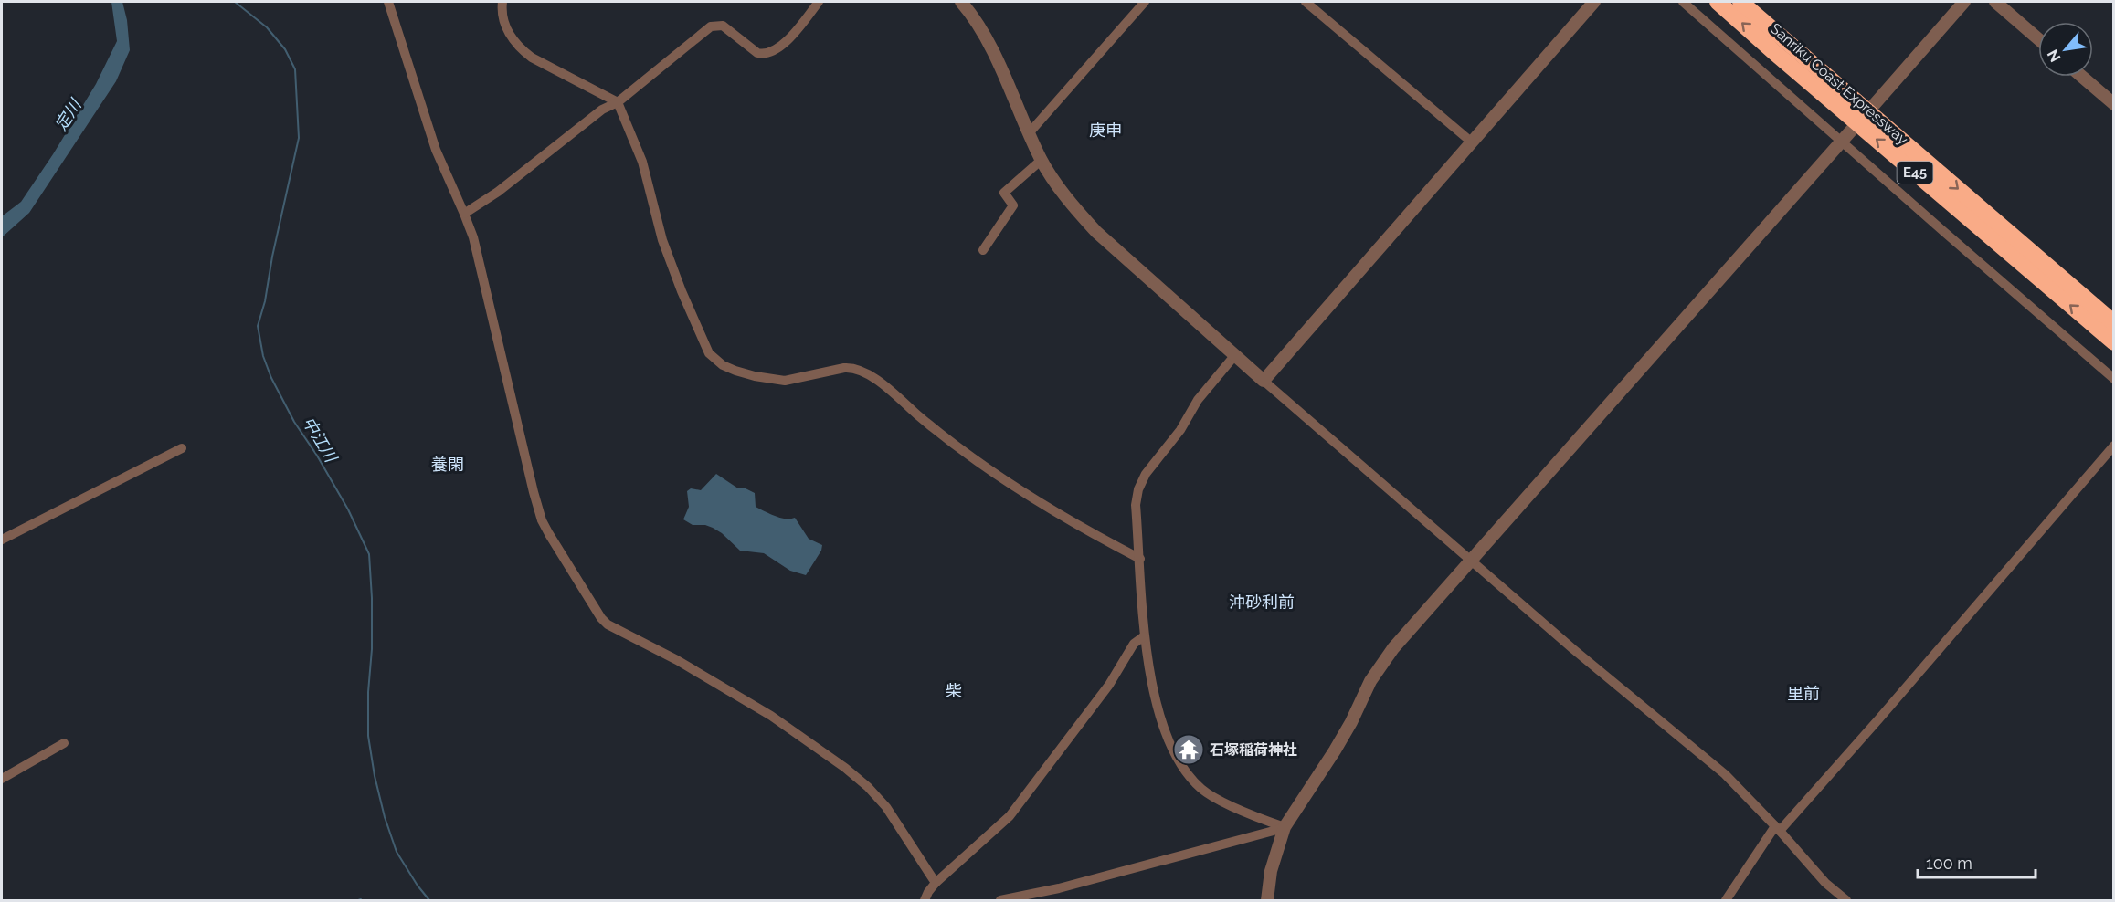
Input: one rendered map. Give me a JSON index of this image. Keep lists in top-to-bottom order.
{
  "streets": {
    "highway": ["Sanriku Coast Expressway", "E45"]
  },
  "districts": [
    "庚申",
    "養閑",
    "沖砂利前",
    "柴",
    "里前"
  ],
  "water": ["定川", "中江川"],
  "places": {
    "temple": ["石塚稲荷神社"]
  },
  "scale_bar": "100 m",
  "north": "bottom left"
}
